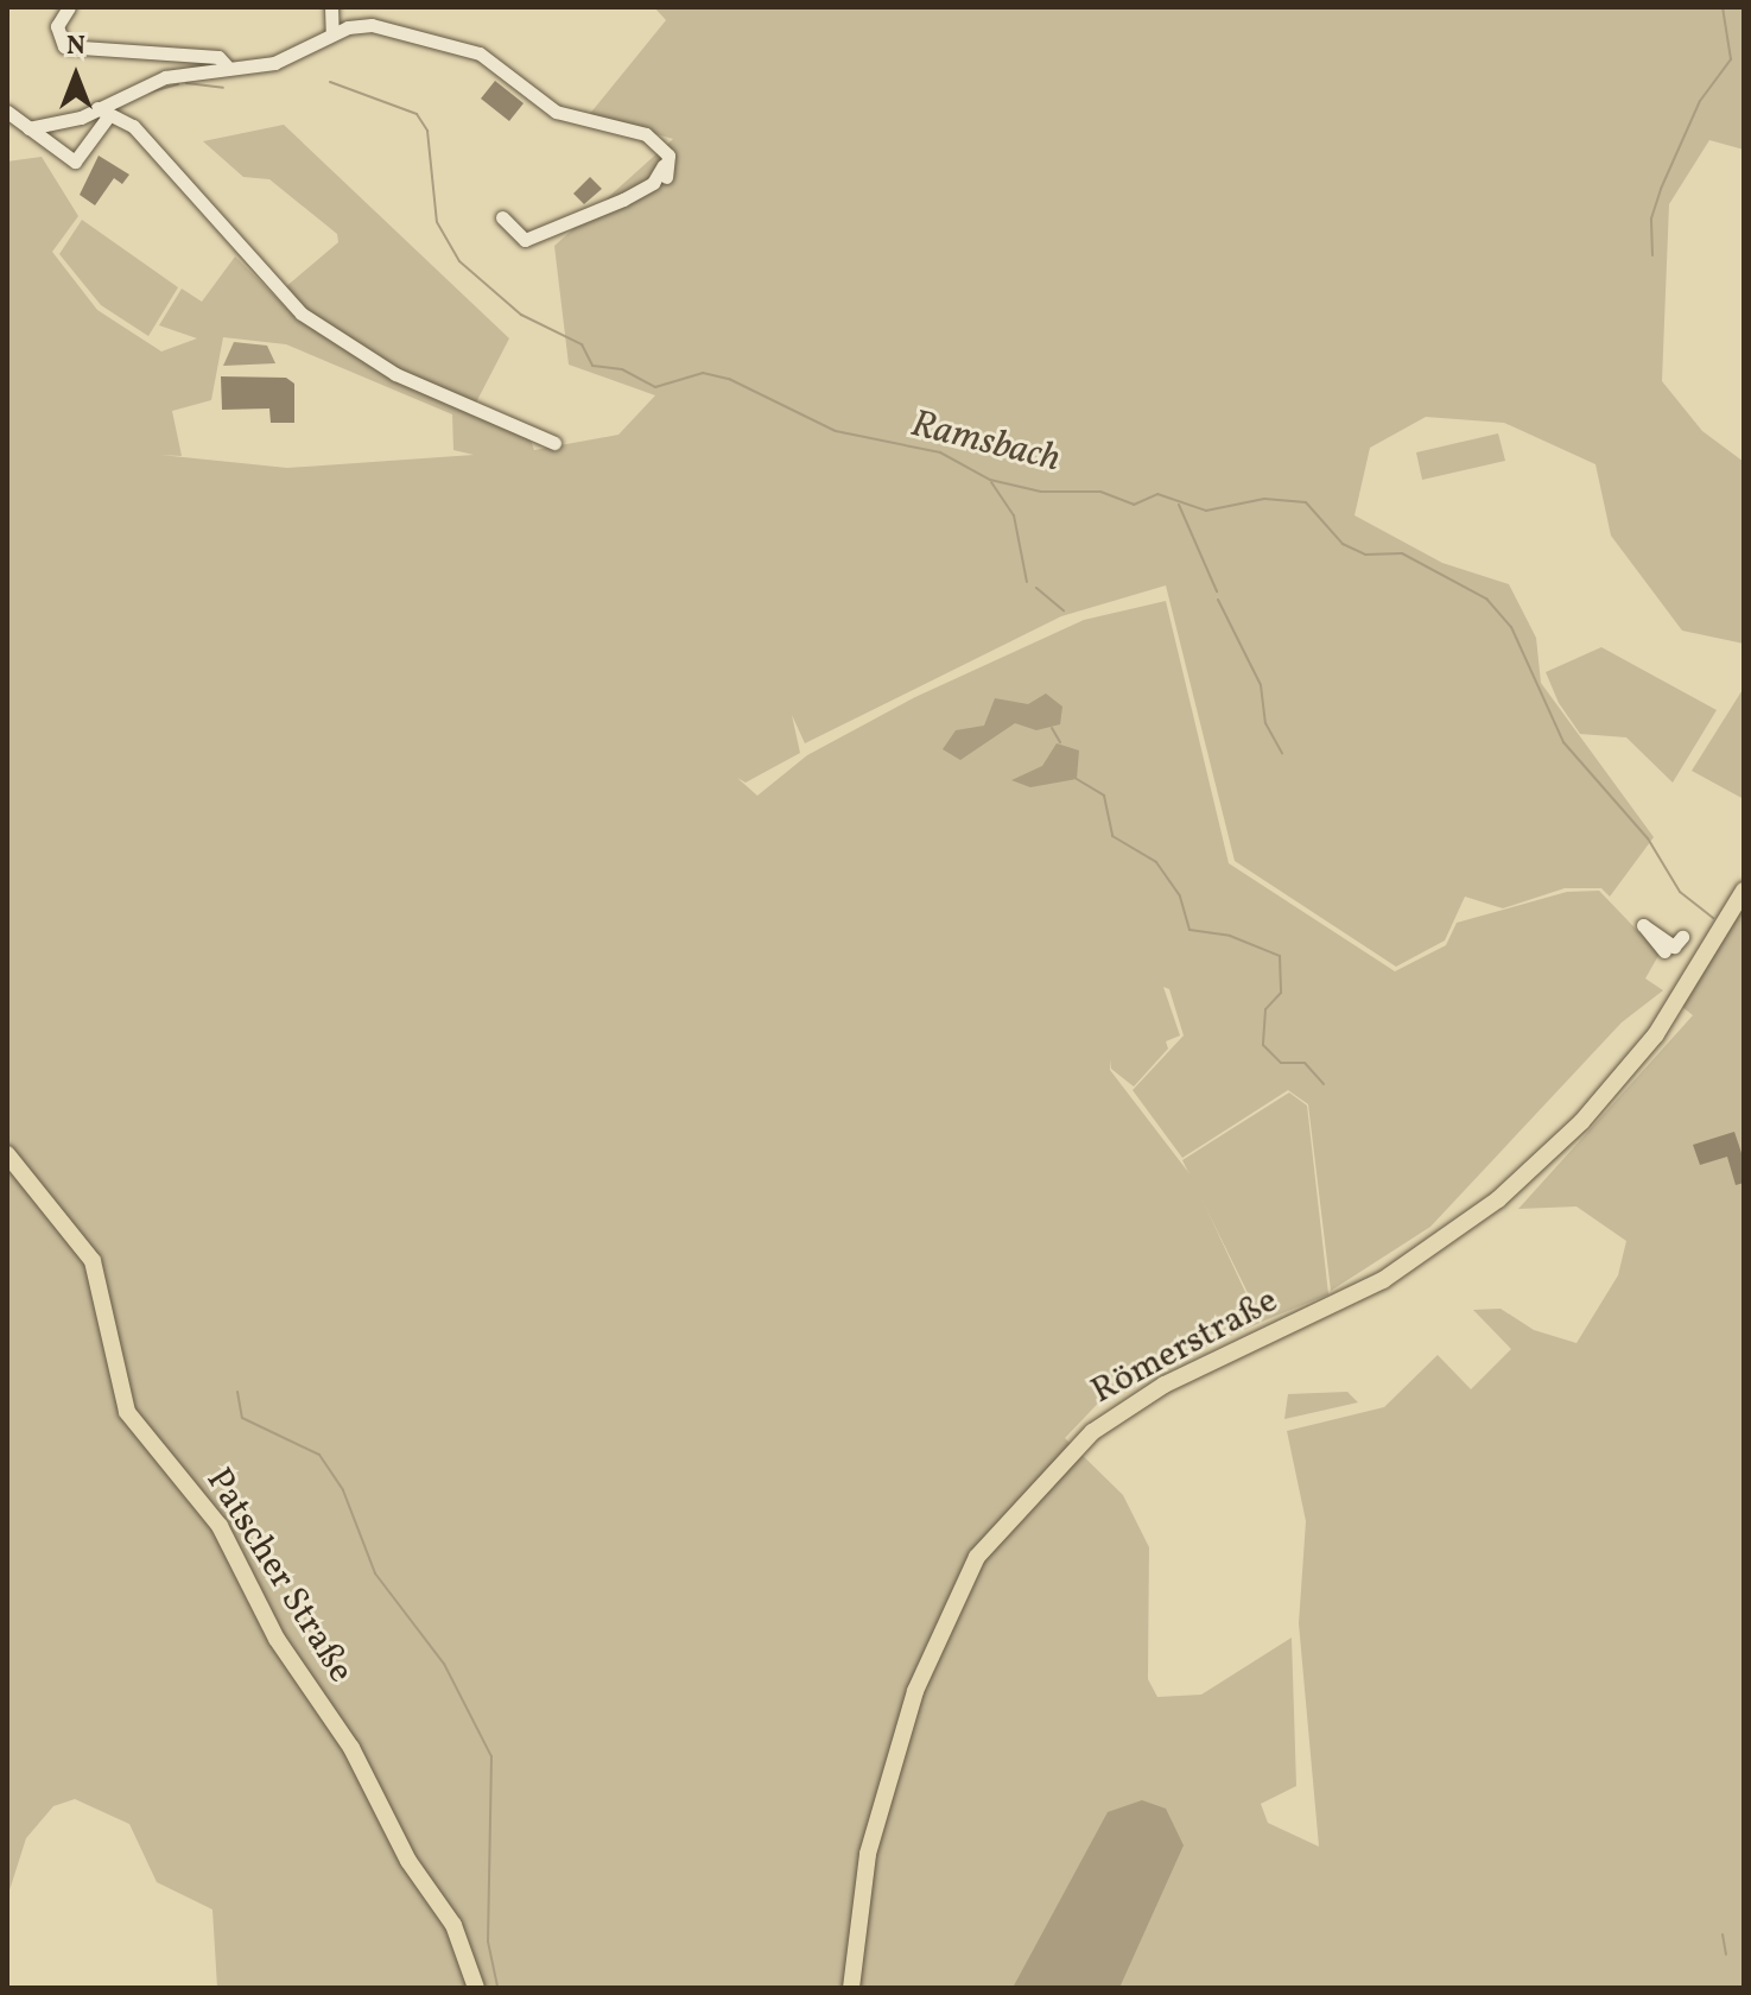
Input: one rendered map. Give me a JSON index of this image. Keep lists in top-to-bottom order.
{
  "streets": {
    "main road": ["Römerstraße", "Patscher Straße"]
  },
  "water": ["Ramsbach"],
  "north": "top"
}
